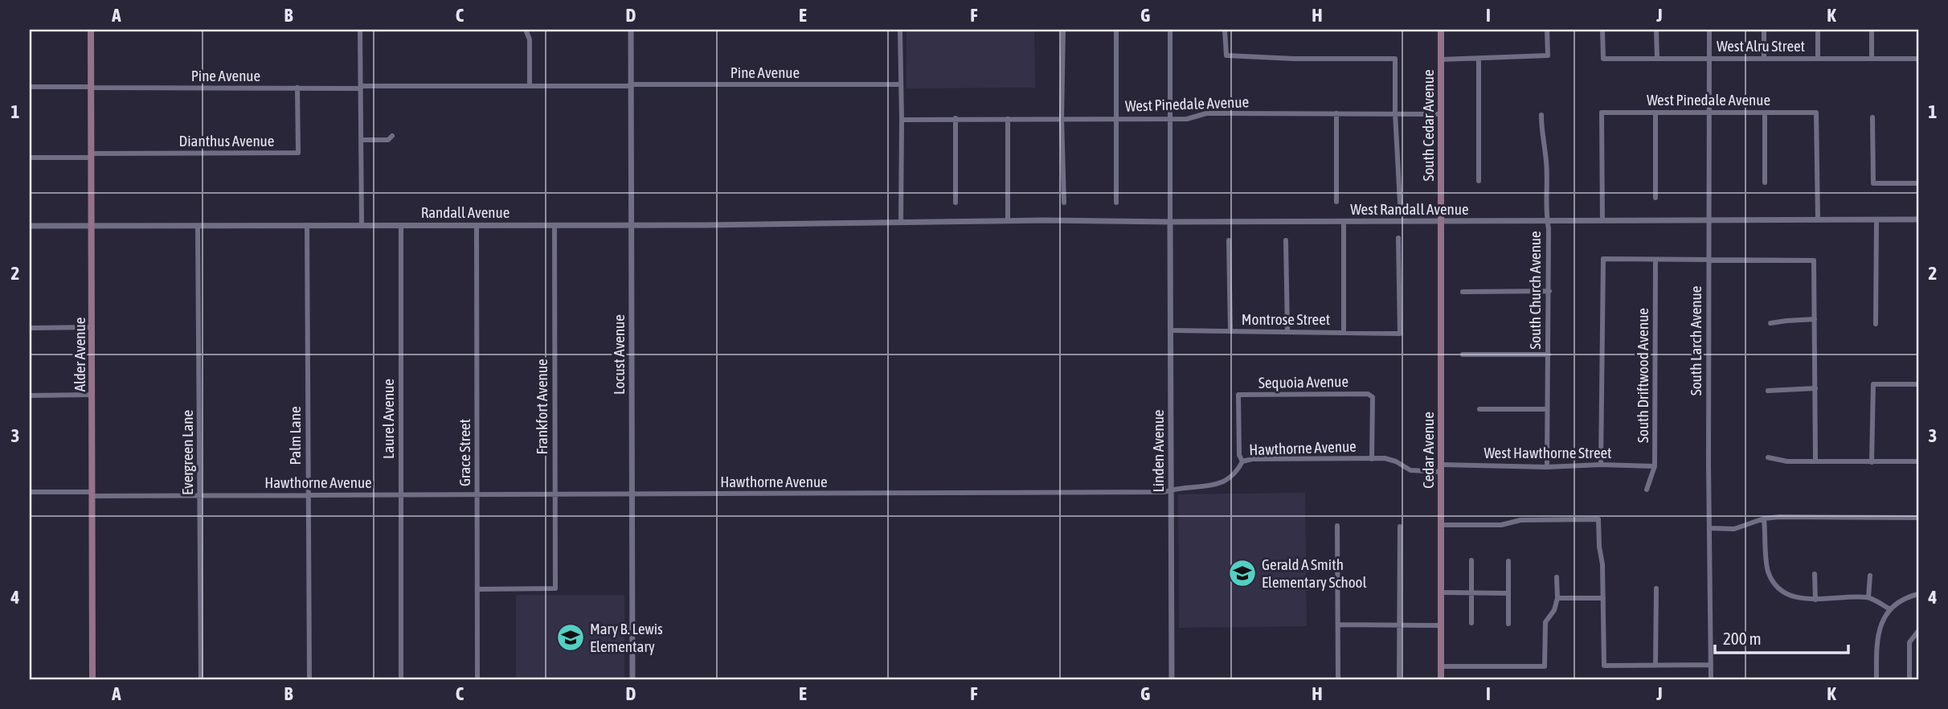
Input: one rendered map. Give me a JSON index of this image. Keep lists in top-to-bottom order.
{
  "streets": {
    "main road": ["South Cedar Avenue", "Alder Avenue", "Cedar Avenue"],
    "street": [
      "West Alru Street",
      "Pine Avenue",
      "West Pinedale Avenue",
      "Dianthus Avenue",
      "West Randall Avenue",
      "Randall Avenue",
      "South Church Avenue",
      "Montrose Street",
      "South Larch Avenue",
      "Locust Avenue",
      "South Driftwood Avenue",
      "Sequoia Avenue",
      "Frankfort Avenue",
      "Laurel Avenue",
      "Palm Lane",
      "Hawthorne Avenue",
      "Linden Avenue",
      "Evergreen Lane",
      "Grace Street",
      "West Hawthorne Street"
    ]
  },
  "crossings": [
    ["West Alru Street", "South Larch Avenue"],
    ["Pine Avenue", "Dianthus Avenue"],
    ["Pine Avenue", "Alder Avenue"],
    ["Pine Avenue", "Locust Avenue"],
    ["West Pinedale Avenue", "South Cedar Avenue"],
    ["West Pinedale Avenue", "West Randall Avenue"],
    ["West Pinedale Avenue", "South Larch Avenue"],
    ["South Cedar Avenue", "West Randall Avenue"],
    ["South Cedar Avenue", "Cedar Avenue"],
    ["Dianthus Avenue", "Alder Avenue"],
    ["West Randall Avenue", "Randall Avenue"],
    ["West Randall Avenue", "South Church Avenue"],
    ["West Randall Avenue", "South Larch Avenue"],
    ["West Randall Avenue", "Cedar Avenue"],
    ["West Randall Avenue", "Linden Avenue"],
    ["Randall Avenue", "Alder Avenue"],
    ["Randall Avenue", "Locust Avenue"],
    ["Randall Avenue", "Frankfort Avenue"],
    ["Randall Avenue", "Laurel Avenue"],
    ["Randall Avenue", "Palm Lane"],
    ["Randall Avenue", "Evergreen Lane"],
    ["Randall Avenue", "Grace Street"],
    ["South Church Avenue", "West Hawthorne Street"],
    ["Montrose Street", "Linden Avenue"],
    ["Alder Avenue", "Hawthorne Avenue"],
    ["Locust Avenue", "Hawthorne Avenue"],
    ["South Driftwood Avenue", "West Hawthorne Street"],
    ["Sequoia Avenue", "Hawthorne Avenue"],
    ["Frankfort Avenue", "Hawthorne Avenue"],
    ["Frankfort Avenue", "Grace Street"],
    ["Laurel Avenue", "Hawthorne Avenue"],
    ["Palm Lane", "Hawthorne Avenue"],
    ["Hawthorne Avenue", "Cedar Avenue"],
    ["Hawthorne Avenue", "Linden Avenue"],
    ["Hawthorne Avenue", "Evergreen Lane"],
    ["Hawthorne Avenue", "Grace Street"],
    ["Hawthorne Avenue", "West Hawthorne Street"],
    ["Cedar Avenue", "West Hawthorne Street"]
  ],
  "places": {
    "school or university": ["Gerald A Smith Elementary School", "Mary B. Lewis Elementary"]
  },
  "scale_bar": "200 m",
  "grid": {
    "columns": [
      "A",
      "B",
      "C",
      "D",
      "E",
      "F",
      "G",
      "H",
      "I",
      "J",
      "K"
    ],
    "rows": [
      "1",
      "2",
      "3",
      "4"
    ]
  }
}
